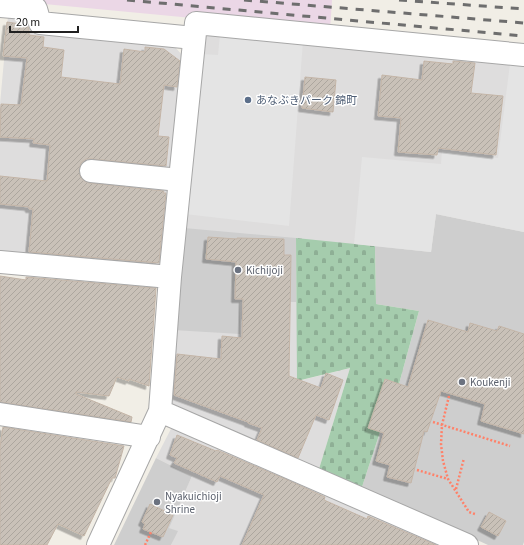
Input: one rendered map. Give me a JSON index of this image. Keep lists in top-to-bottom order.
{
  "places": [
    "あなぶきパーク 錦町",
    "Kichijoji",
    "Koukenji",
    "Nyakuichioji Shrine"
  ],
  "scale_bar": "20 m"
}
